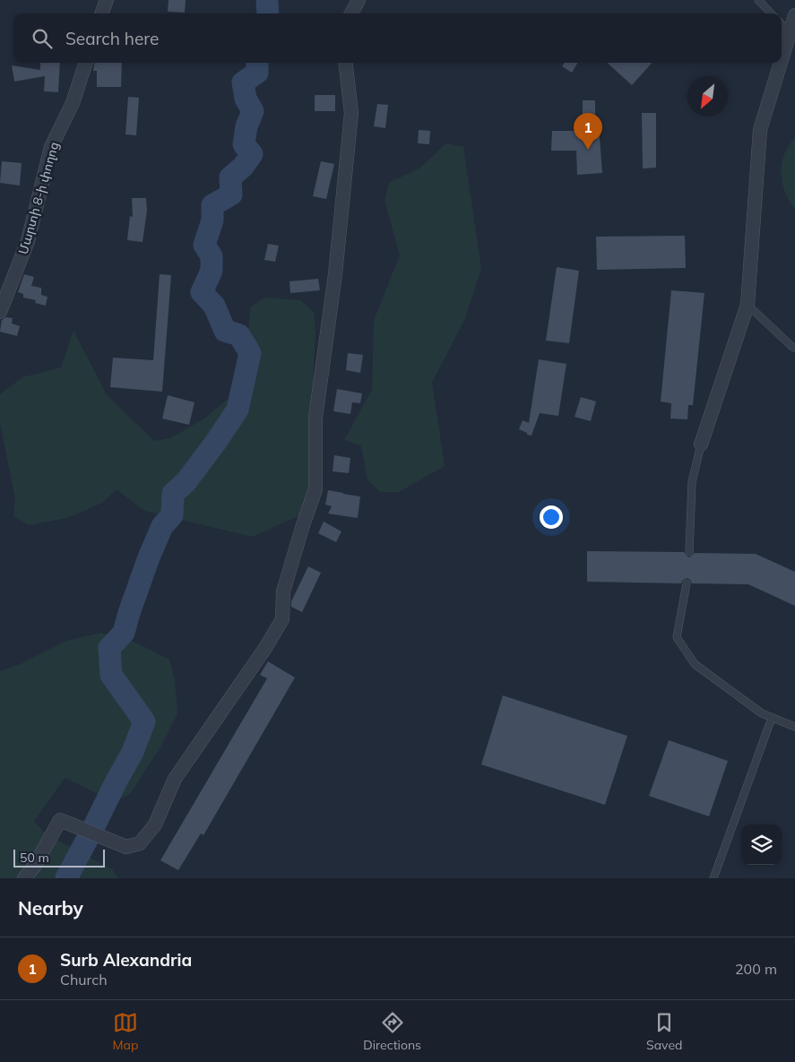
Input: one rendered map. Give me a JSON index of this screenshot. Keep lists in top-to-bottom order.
{
  "streets": {
    "street": ["Մարտի 8-ի փողոց"]
  },
  "scale_bar": "50 m",
  "north": "bottom left",
  "page": {
    "search": "Search here",
    "pins": "1",
    "scale": "50 m",
    "heading": "Nearby",
    "list": [
      {
        "mark": "1",
        "name": "Surb Alexandria",
        "note": "Church",
        "value": "200 m"
      }
    ],
    "nav": ["Map", "Directions", "Saved"]
  }
}
